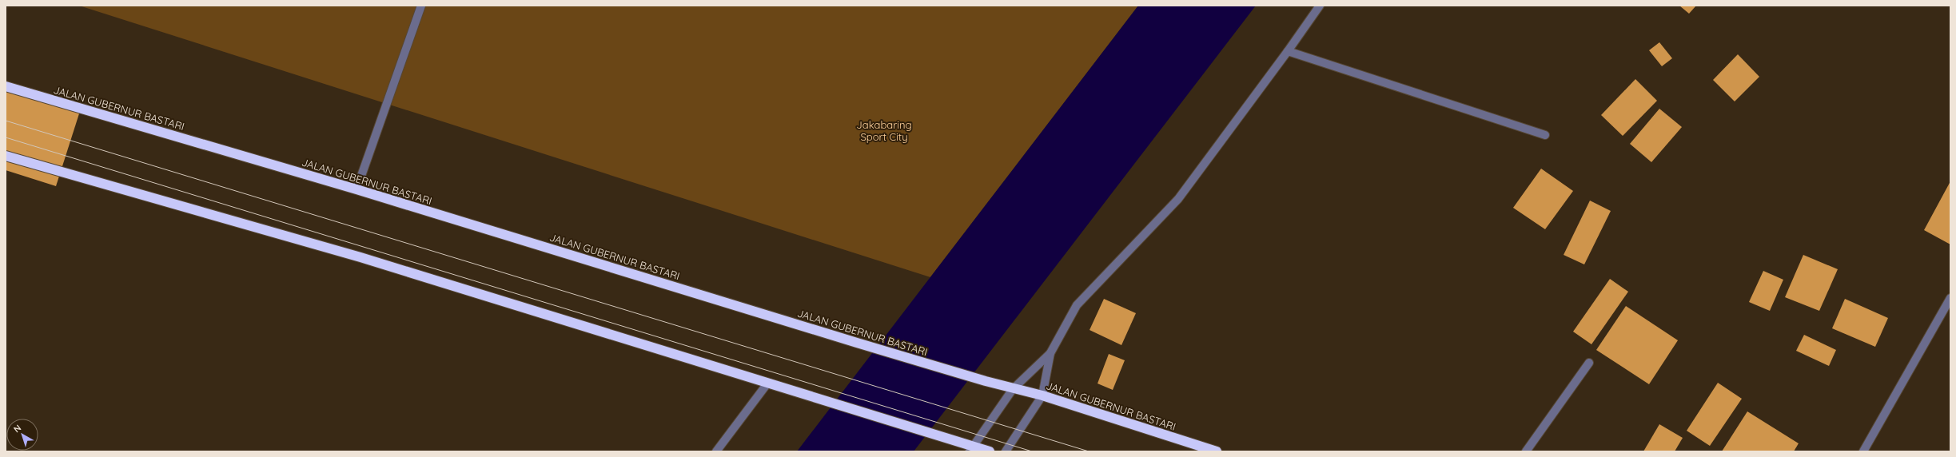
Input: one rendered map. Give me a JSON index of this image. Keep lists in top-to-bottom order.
{
  "streets": {
    "highway": ["JALAN GUBERNUR BASTARI"]
  },
  "parks": ["Jakabaring Sport City"],
  "north": "top left"
}
